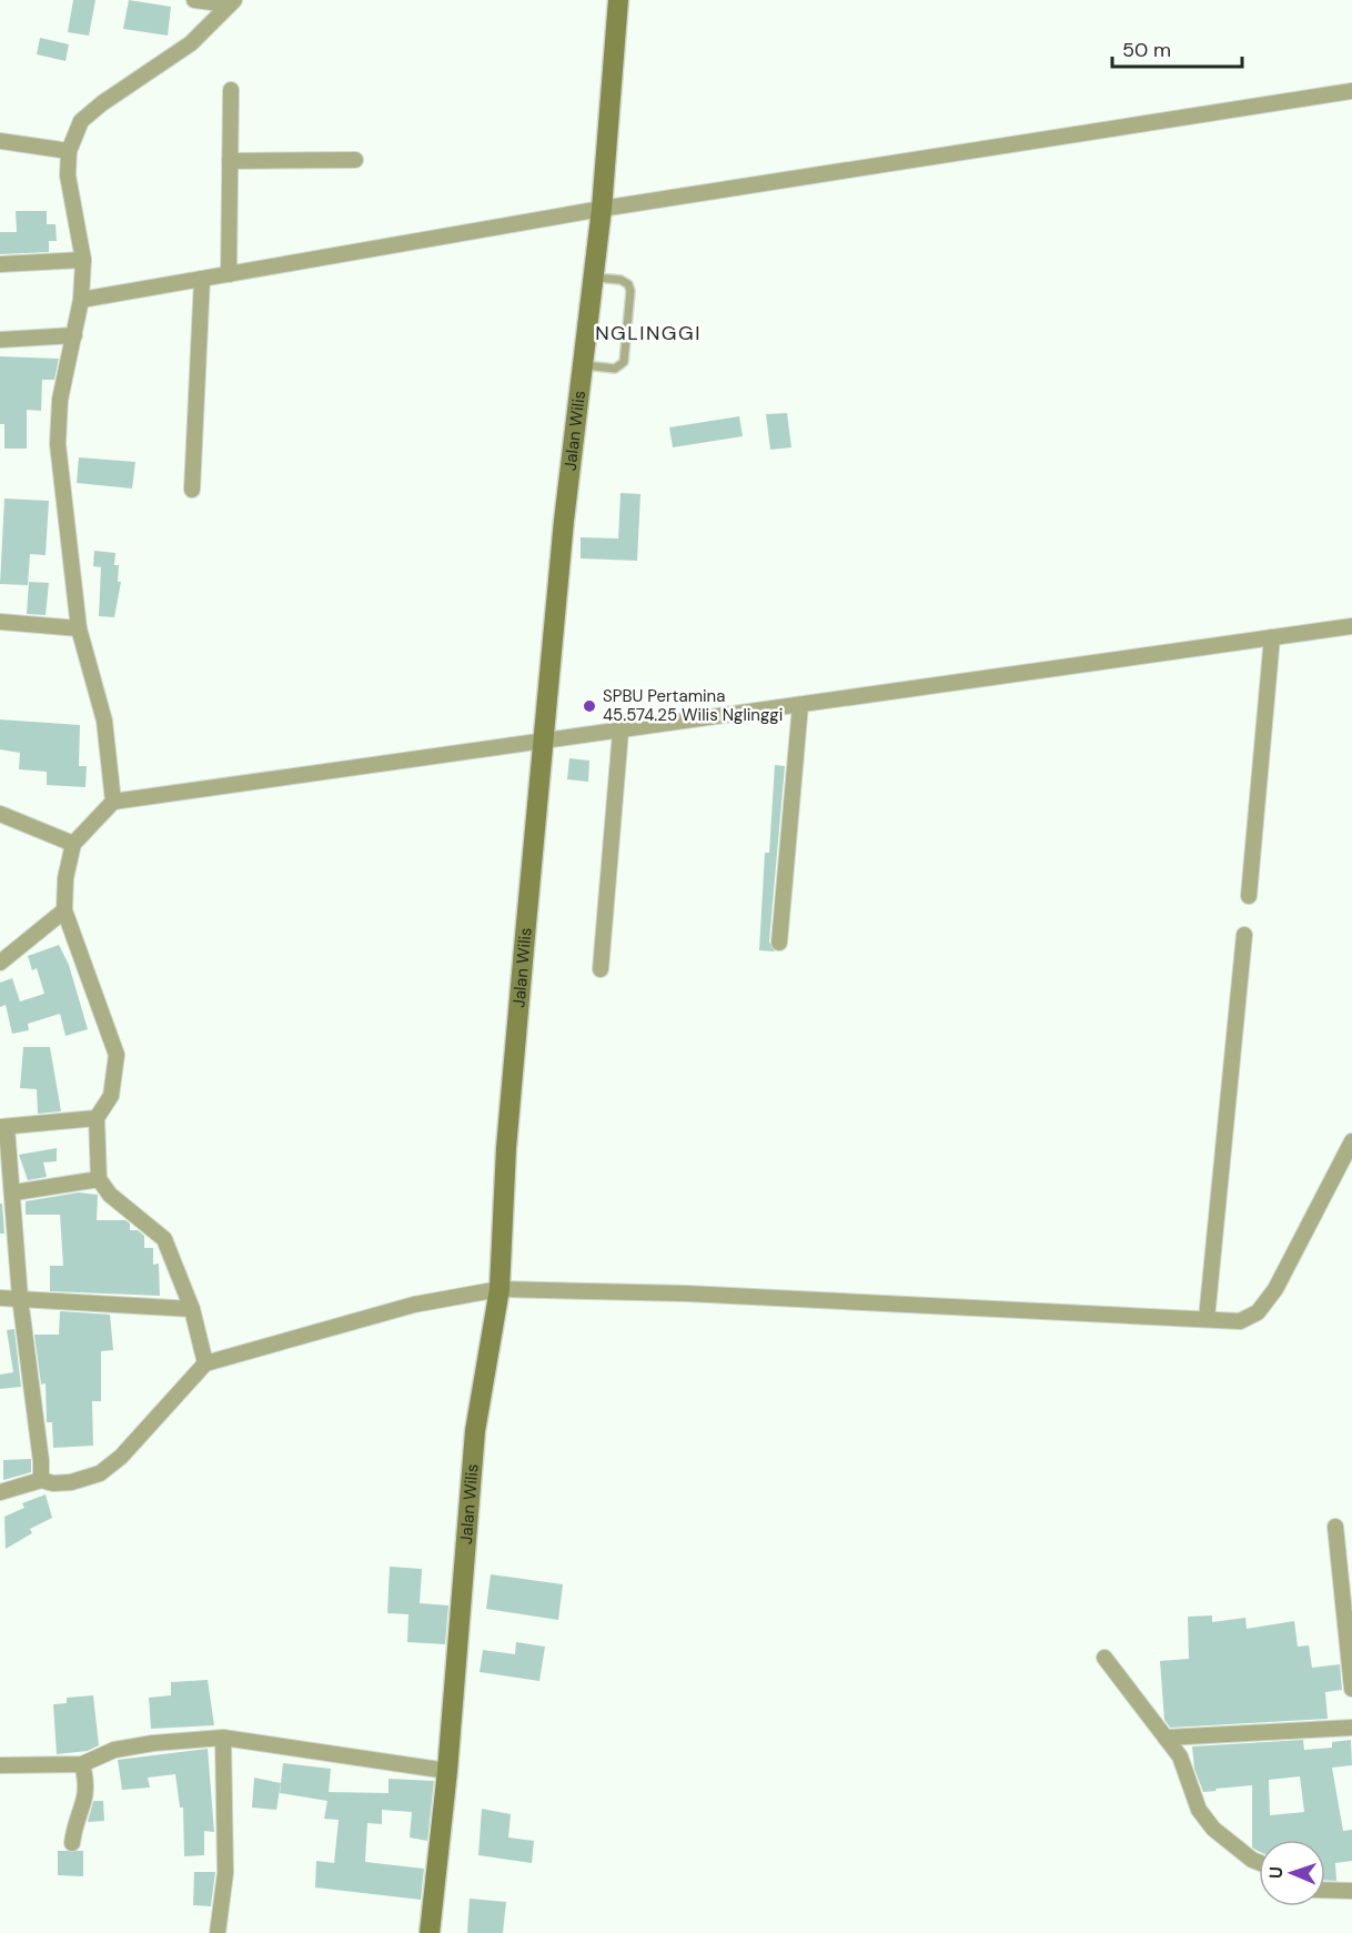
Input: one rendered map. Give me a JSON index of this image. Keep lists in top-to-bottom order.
{
  "streets": {
    "main road": ["Jalan Wilis"]
  },
  "districts": ["NGLINGGI"],
  "places": ["SPBU Pertamina 45.574.25 Wilis Nglinggi"],
  "scale_bar": "50 m",
  "north": "left"
}
